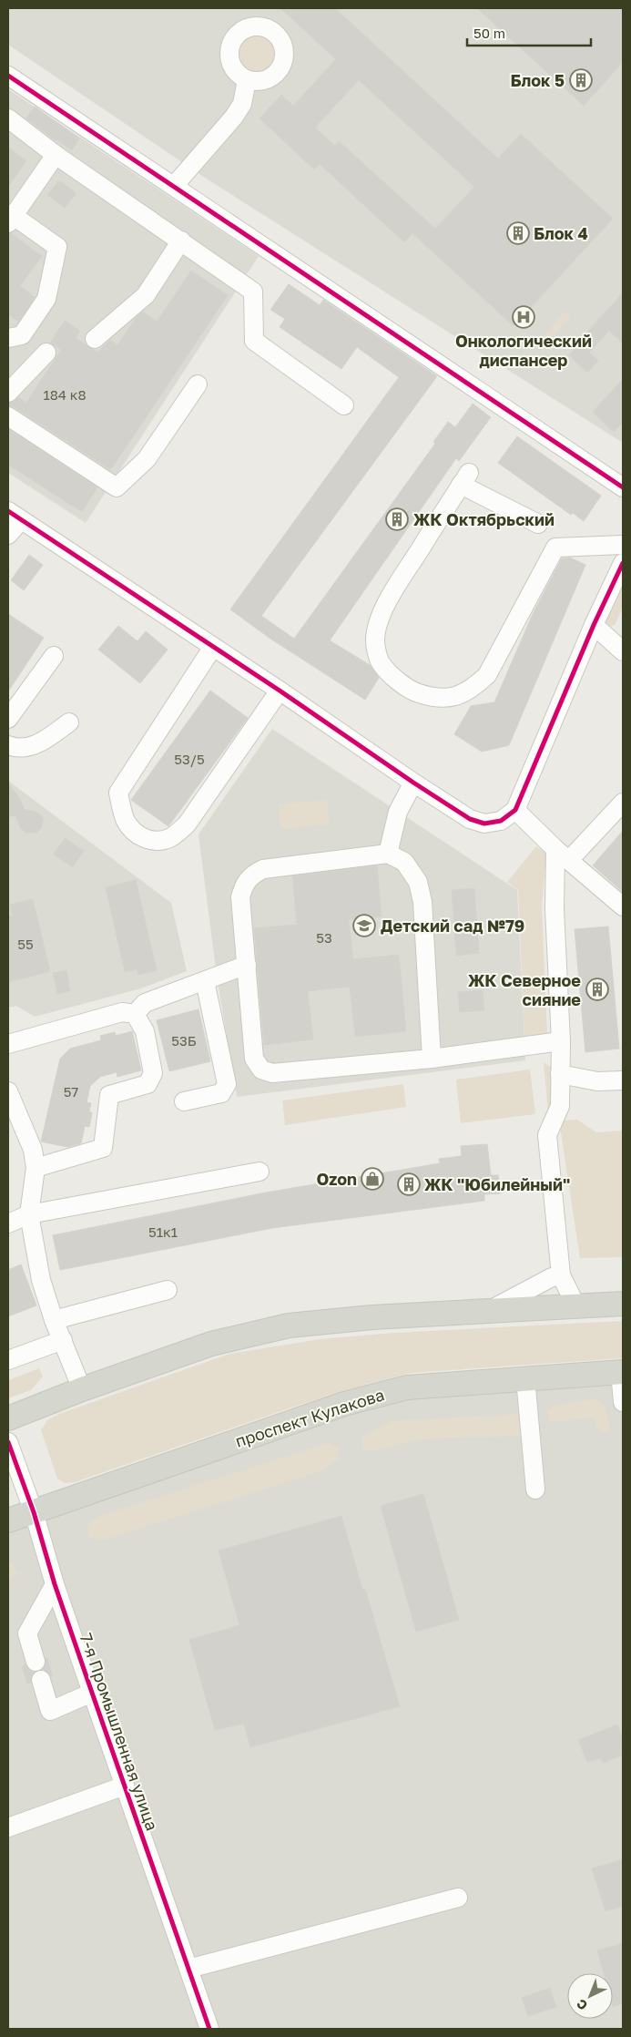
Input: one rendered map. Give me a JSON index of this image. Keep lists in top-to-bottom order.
{
  "streets": {
    "main road": ["проспект Кулакова"],
    "street": ["7-я Промышленная улица"]
  },
  "crossings": [
    ["проспект Кулакова", "7-я Промышленная улица"]
  ],
  "places": {
    "building": [
      "Блок 5",
      "Блок 4",
      "ЖК Октябрьский",
      "ЖК Северное сияние",
      "ЖК \"Юбилейный\""
    ],
    "hospital": ["Онкологический диспансер"],
    "school or university": ["Детский сад №79"],
    "shop": ["Ozon"]
  },
  "house_numbers": [
    "184 к8",
    "53/5",
    "53",
    "55",
    "53Б",
    "57",
    "51к1"
  ],
  "scale_bar": "50 m",
  "north": "bottom left"
}
